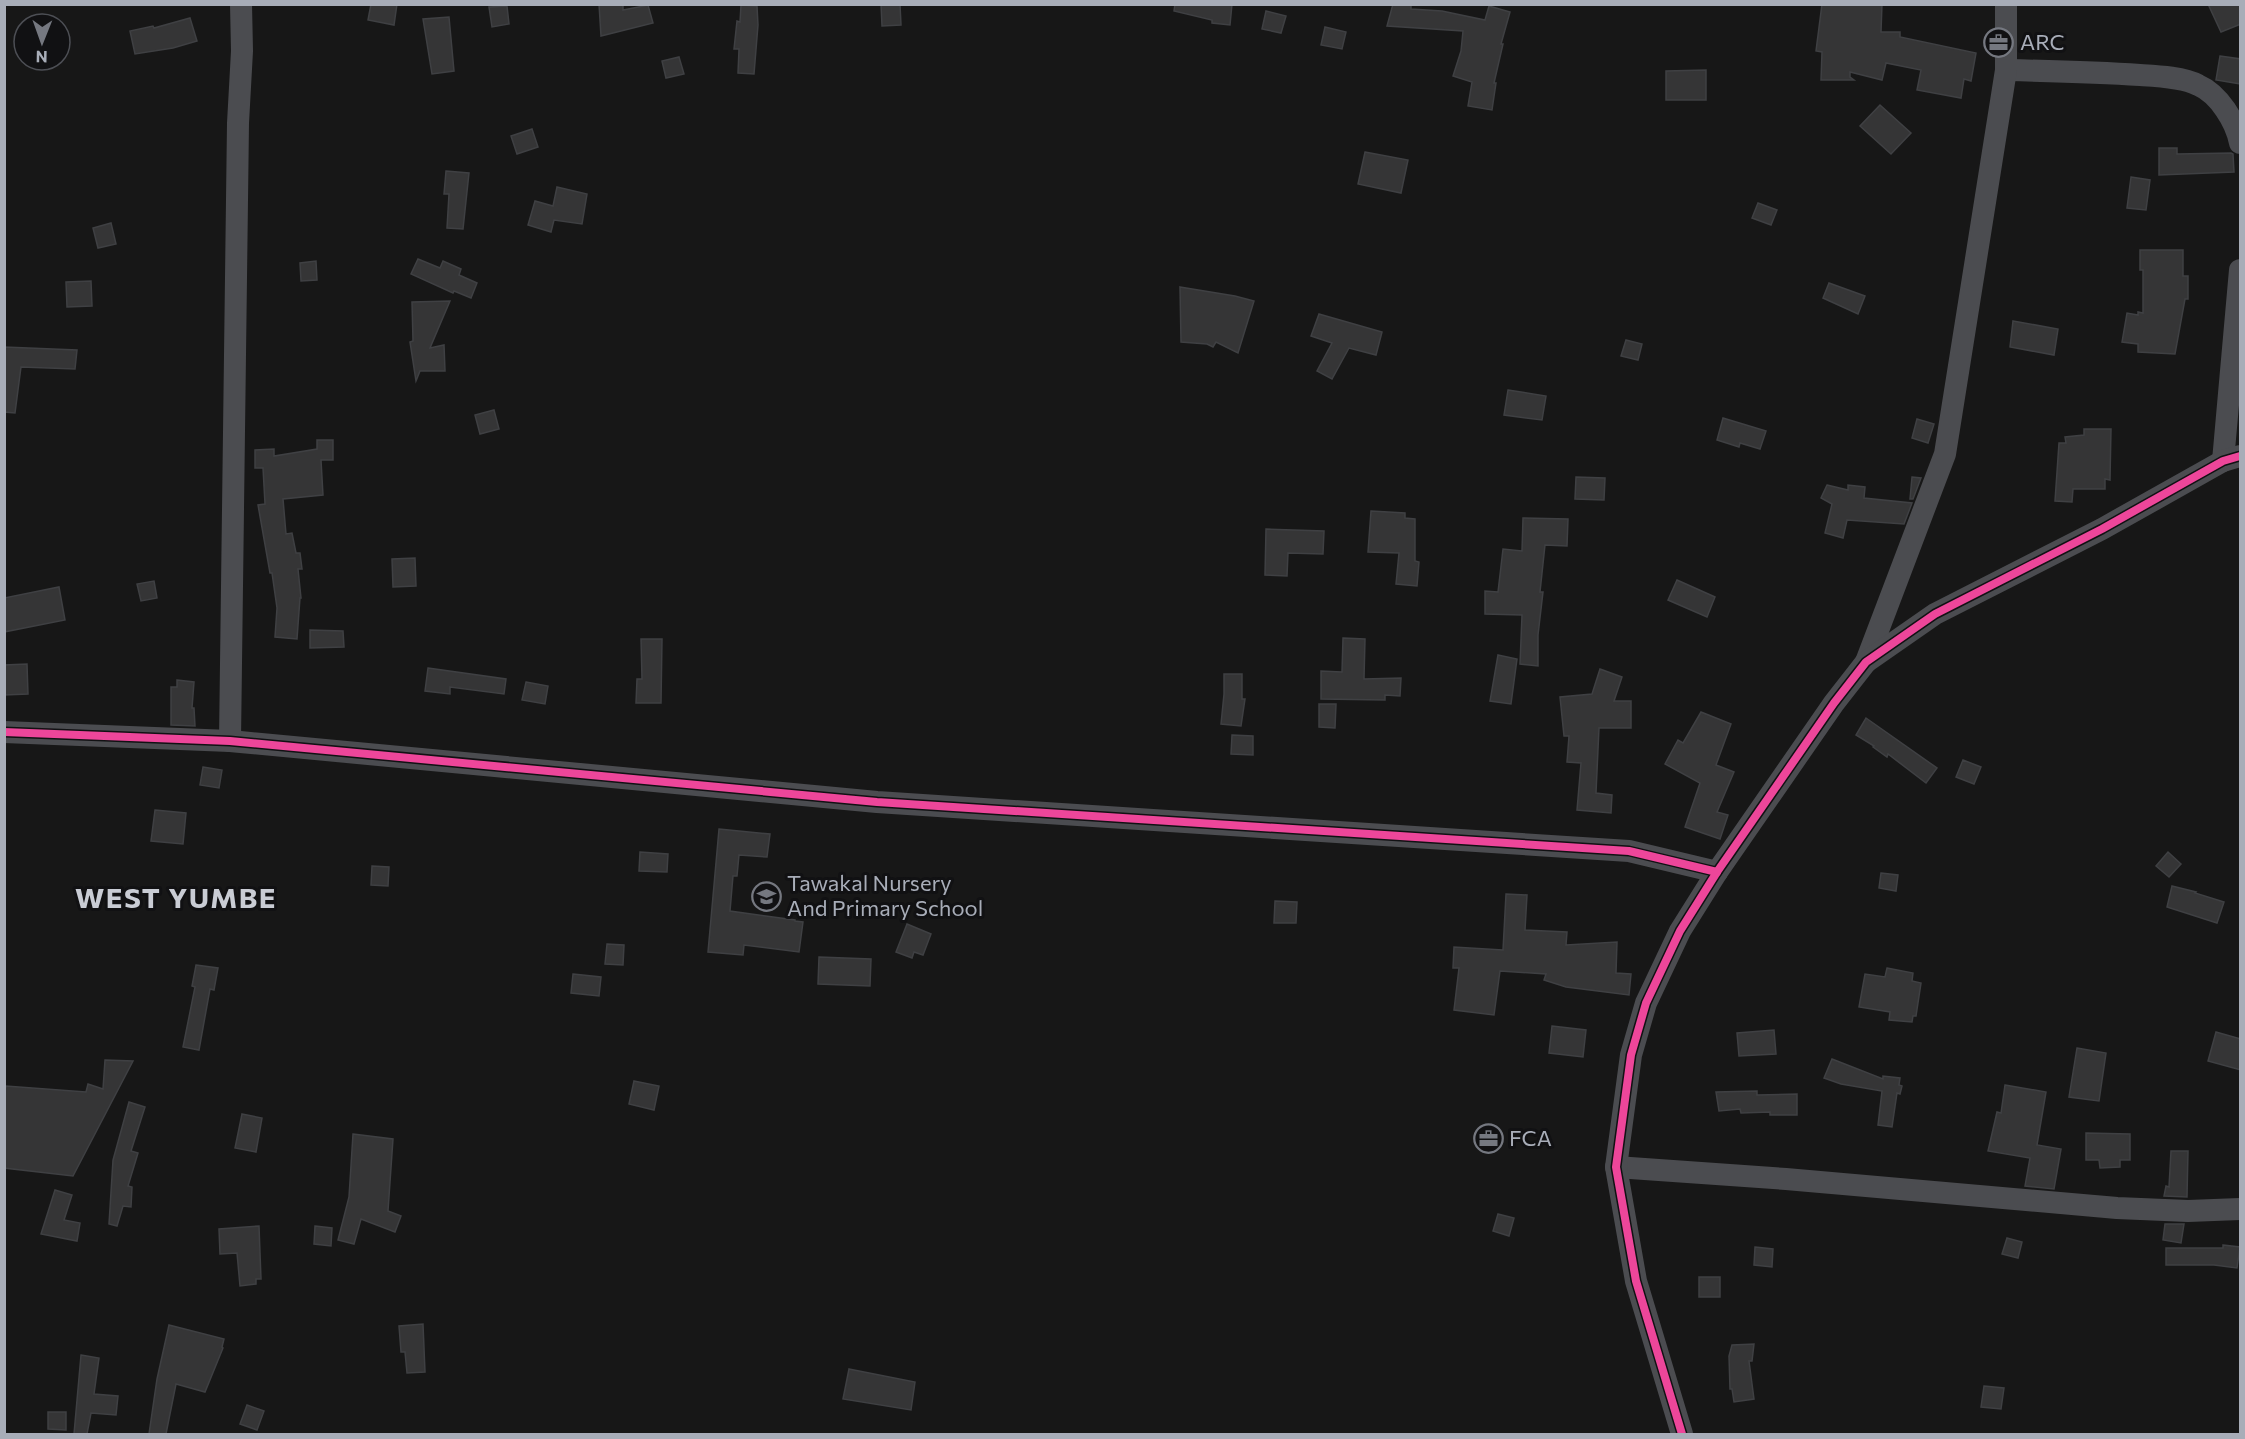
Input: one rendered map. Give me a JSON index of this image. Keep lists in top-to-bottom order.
{
  "districts": ["WEST YUMBE"],
  "places": {
    "office": ["ARC", "FCA"],
    "school or university": ["Tawakal Nursery And Primary School"]
  },
  "north": "bottom"
}
